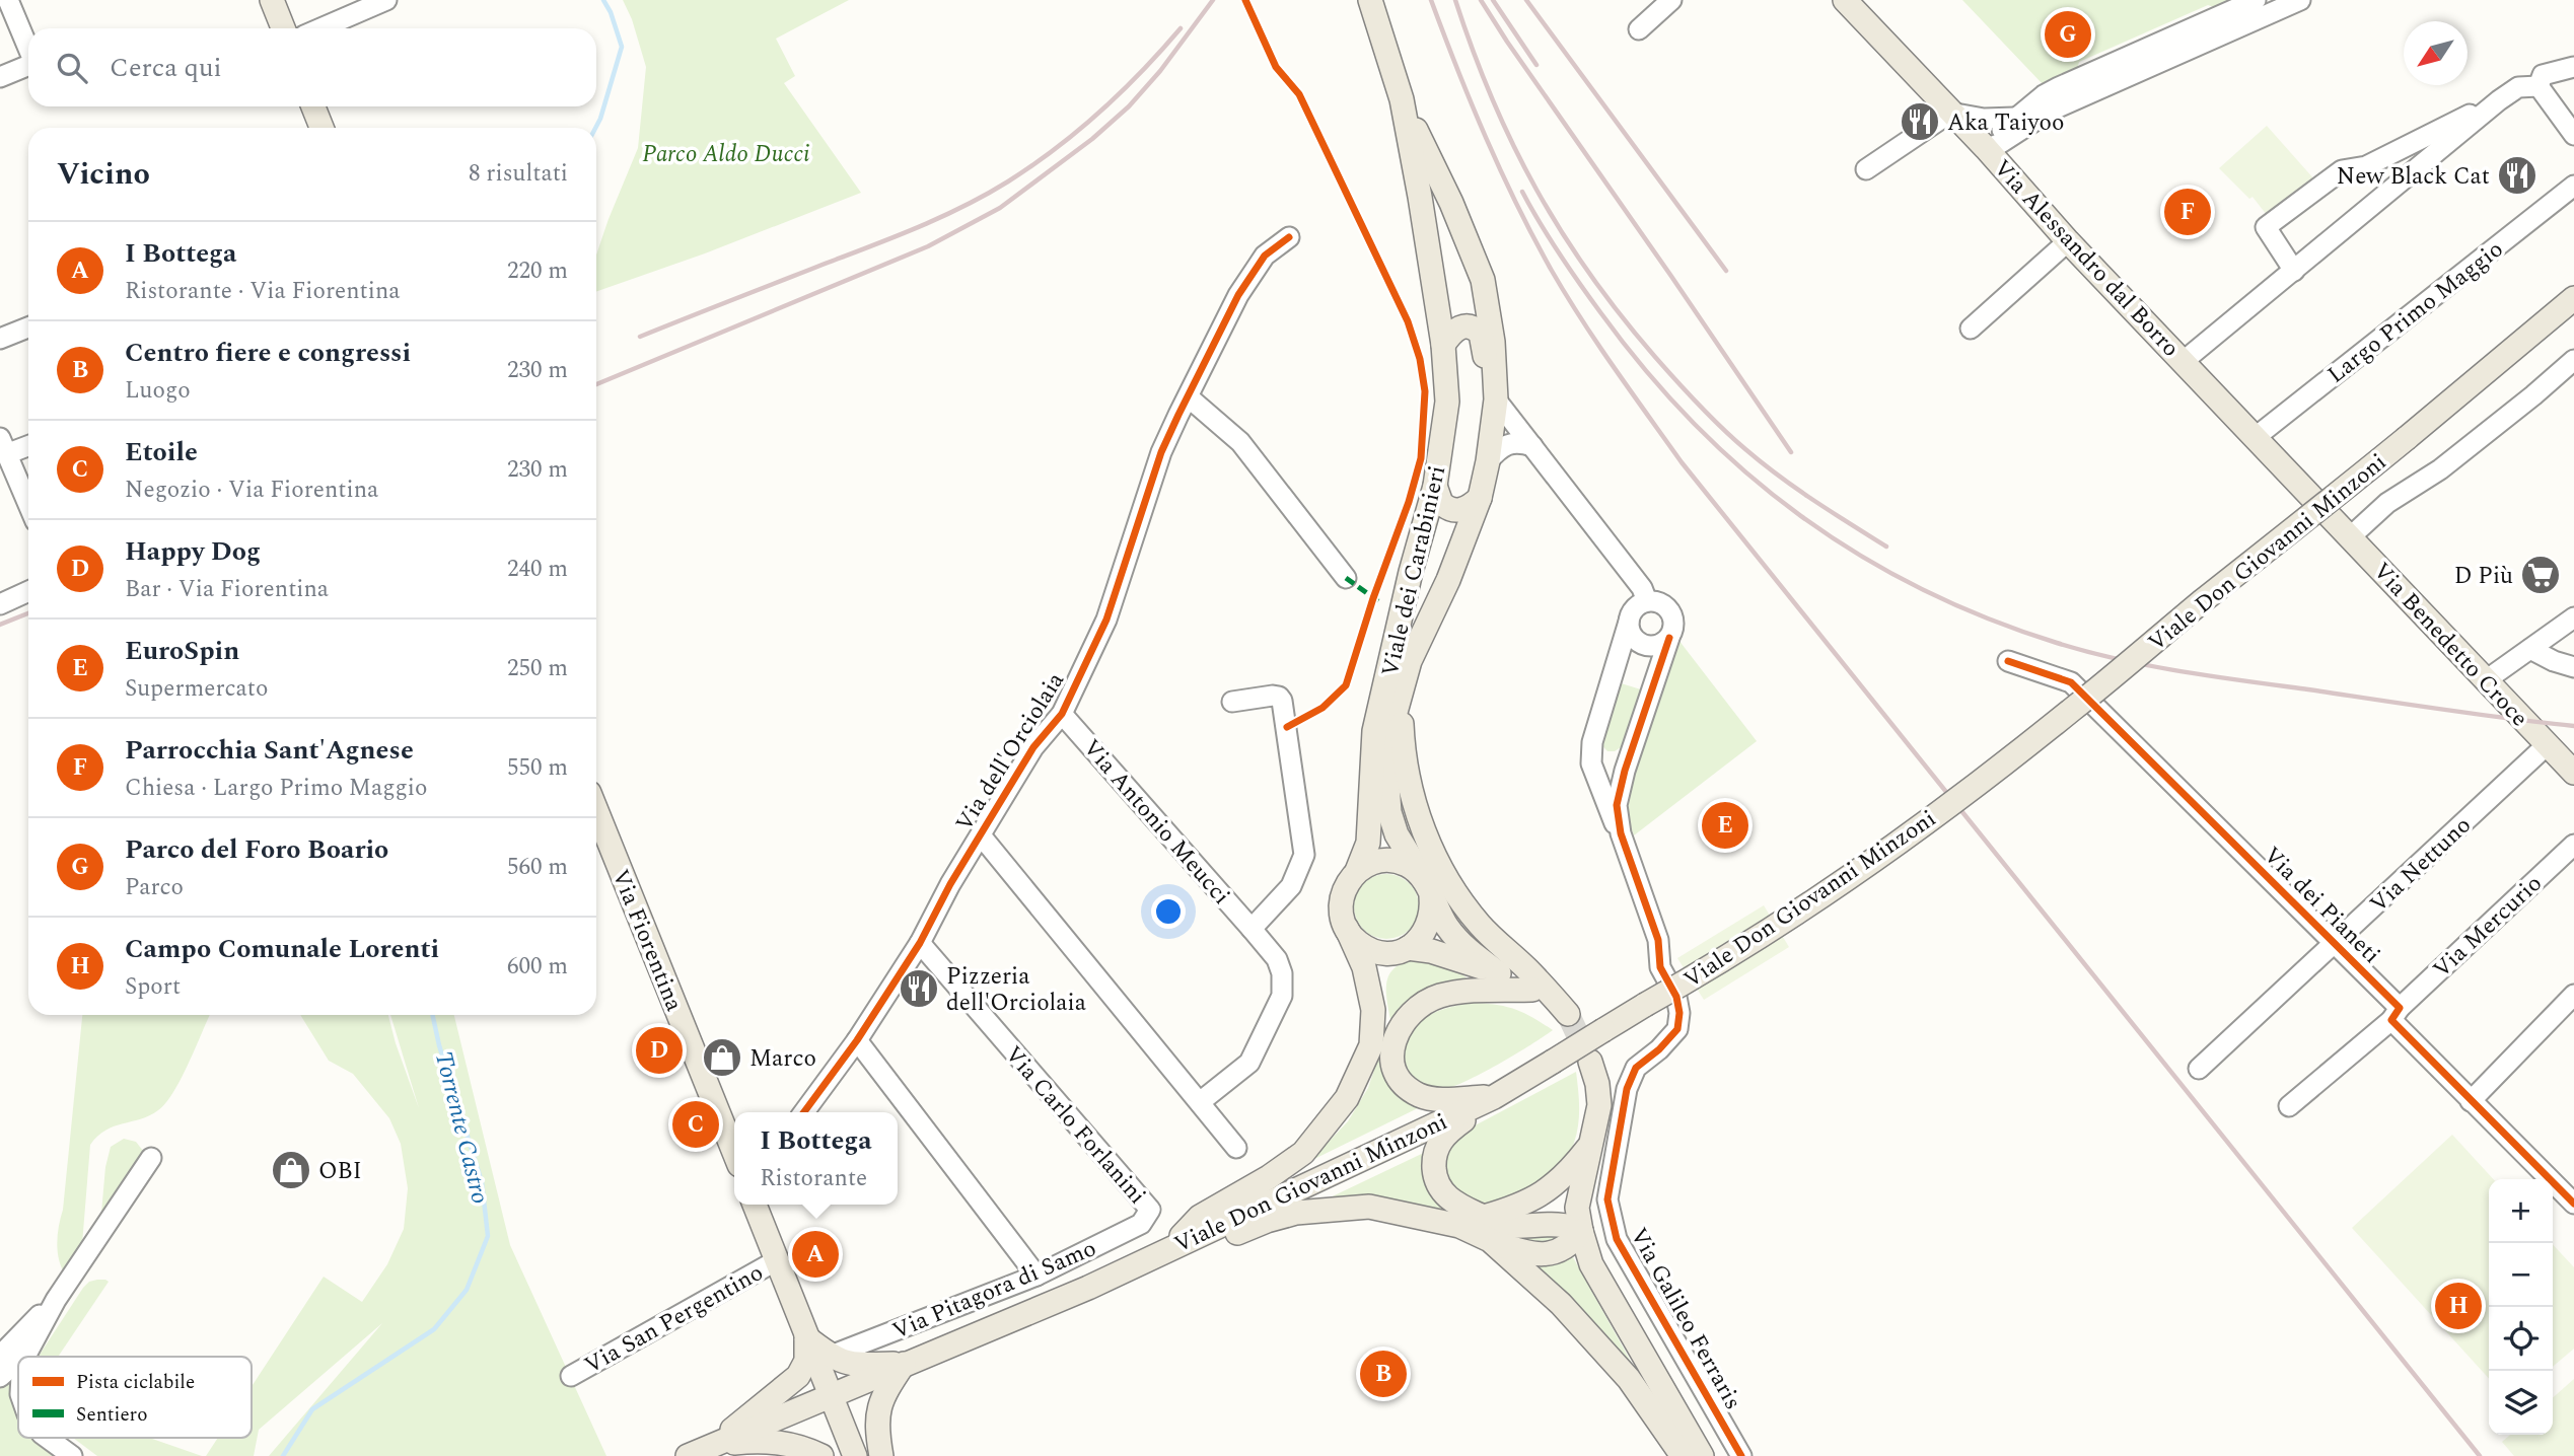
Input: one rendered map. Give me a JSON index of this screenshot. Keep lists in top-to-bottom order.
{
  "streets": {
    "main road": [
      "Via Alessandro dal Borro",
      "Viale Don Giovanni Minzoni",
      "Viale dei Carabinieri",
      "Via Benedetto Croce",
      "Via Fiorentina"
    ],
    "street": [
      "Largo Primo Maggio",
      "Via dell'Orciolaia",
      "Via Antonio Meucci",
      "Via Nettuno",
      "Via dei Pianeti",
      "Via Mercurio",
      "Via Carlo Forlanini",
      "Via Pitagora di Samo",
      "Via San Pergentino",
      "Via Galileo Ferraris"
    ]
  },
  "crossings": [
    ["Via Alessandro dal Borro", "Largo Primo Maggio"],
    ["Via Alessandro dal Borro", "Via Benedetto Croce"],
    ["Via Benedetto Croce", "Via Nettuno"],
    ["Via dell'Orciolaia", "Via Antonio Meucci"],
    ["Via dell'Orciolaia", "Via Carlo Forlanini"],
    ["Via Nettuno", "Via dei Pianeti"],
    ["Via dei Pianeti", "Via Mercurio"],
    ["Via Carlo Forlanini", "Via Pitagora di Samo"]
  ],
  "water": ["Torrente Castro"],
  "parks": ["Parco Aldo Ducci"],
  "places": {
    "restaurant": ["Aka Taiyoo", "New Black Cat", "Pizzeria dell'Orciolaia"],
    "supermarket": ["D Più"],
    "shop": ["Marco", "OBI"]
  },
  "legend": ["Pista ciclabile", "Sentiero"],
  "north": "bottom left",
  "page": {
    "pins": [
      "G",
      "F",
      "E",
      "D",
      "C",
      "A",
      "H",
      "B"
    ],
    "search": "Cerca qui",
    "heading": ["Vicino", "8 risultati"],
    "list": [
      {
        "mark": "A",
        "name": "I Bottega",
        "note": "Ristorante · Via Fiorentina",
        "value": "220 m"
      },
      {
        "mark": "B",
        "name": "Centro fiere e congressi",
        "note": "Luogo",
        "value": "230 m"
      },
      {
        "mark": "C",
        "name": "Etoile",
        "note": "Negozio · Via Fiorentina",
        "value": "230 m"
      },
      {
        "mark": "D",
        "name": "Happy Dog",
        "note": "Bar · Via Fiorentina",
        "value": "240 m"
      },
      {
        "mark": "E",
        "name": "EuroSpin",
        "note": "Supermercato",
        "value": "250 m"
      },
      {
        "mark": "F",
        "name": "Parrocchia Sant'Agnese",
        "note": "Chiesa · Largo Primo Maggio",
        "value": "550 m"
      },
      {
        "mark": "G",
        "name": "Parco del Foro Boario",
        "note": "Parco",
        "value": "560 m"
      },
      {
        "mark": "H",
        "name": "Campo Comunale Lorenti",
        "note": "Sport",
        "value": "600 m"
      }
    ],
    "popup": ["I Bottega", "Ristorante"],
    "map_buttons": ["+", "−"]
  }
}
